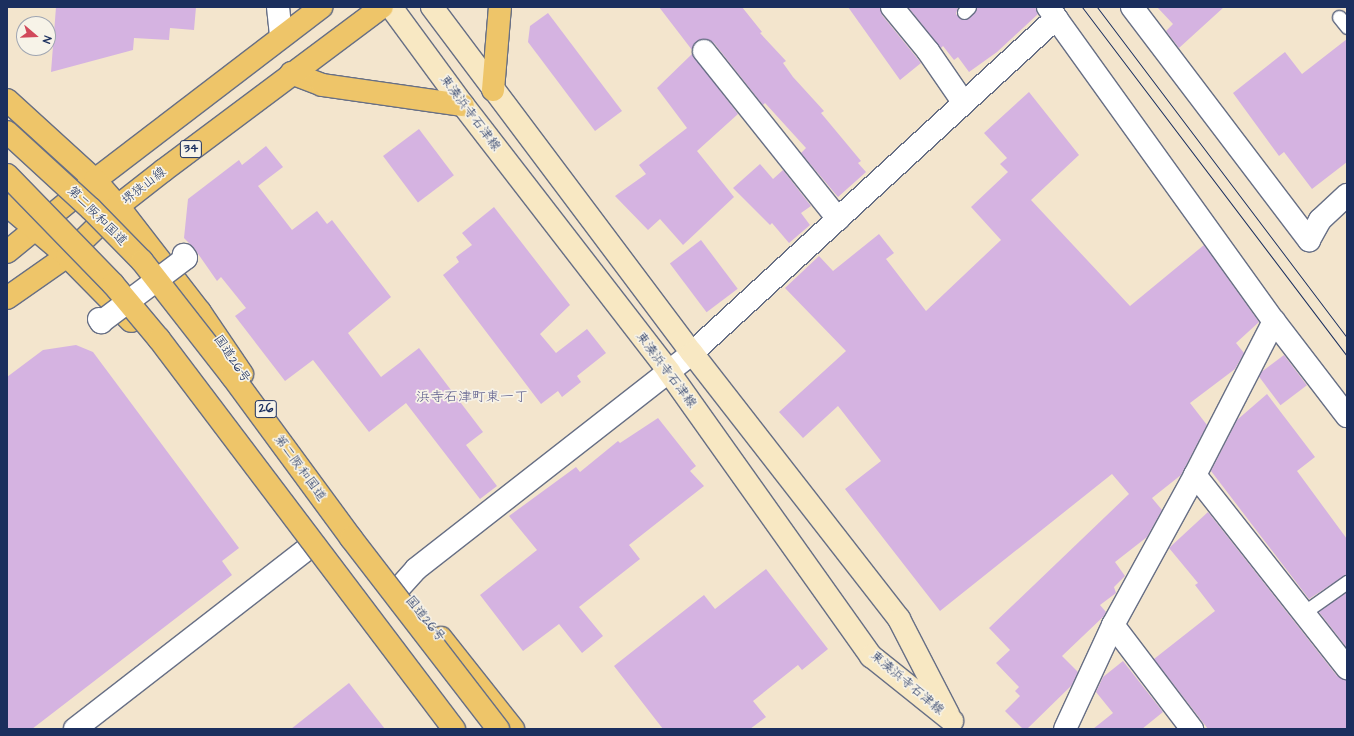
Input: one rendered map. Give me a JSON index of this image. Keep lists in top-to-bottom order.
{
  "streets": {
    "main road": [
      "34",
      "堺狭山線",
      "第二阪和国道",
      "国道26号",
      "26"
    ],
    "street": ["東湊浜寺石津線"]
  },
  "crossings": [
    ["34", "国道26号"],
    ["堺狭山線", "国道26号"]
  ],
  "districts": ["浜寺石津町東一丁"],
  "north": "right"
}
